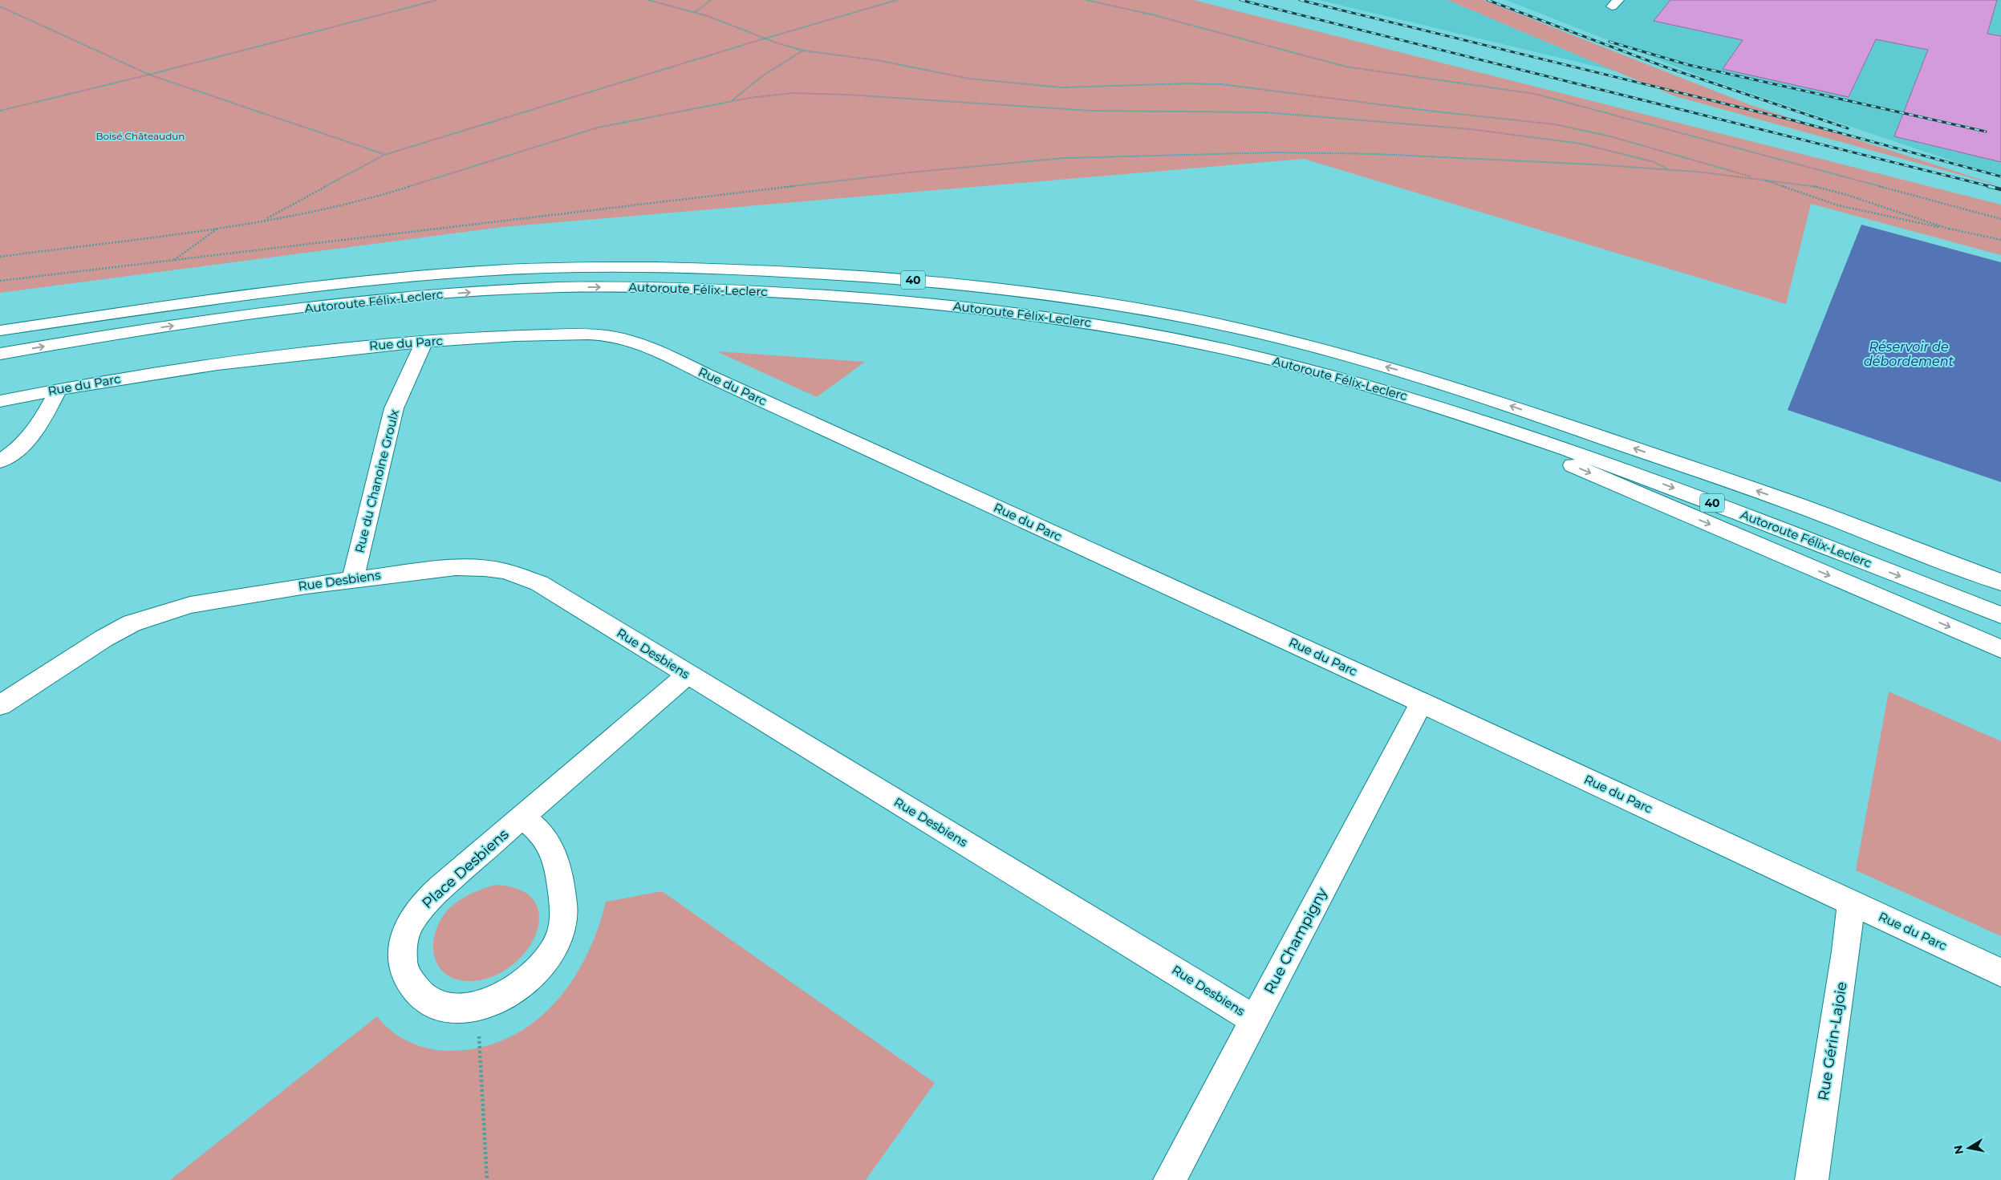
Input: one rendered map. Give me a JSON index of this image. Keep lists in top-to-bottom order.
{
  "streets": {
    "main road": [
      "40",
      "Autoroute Félix-Leclerc",
      "Rue du Parc",
      "Rue du Chanoine Groulx",
      "Rue Desbiens",
      "Place Desbiens",
      "Rue Champigny",
      "Rue Gérin-Lajoie"
    ]
  },
  "crossings": [
    ["Rue du Parc", "Rue du Chanoine Groulx"],
    ["Rue du Parc", "Rue Champigny"],
    ["Rue du Parc", "Rue Gérin-Lajoie"],
    ["Rue du Chanoine Groulx", "Rue Desbiens"],
    ["Rue Desbiens", "Place Desbiens"],
    ["Rue Desbiens", "Rue Champigny"]
  ],
  "water": ["Réservoir de débordement"],
  "parks": ["Boisé Châteaudun"],
  "north": "left"
}
